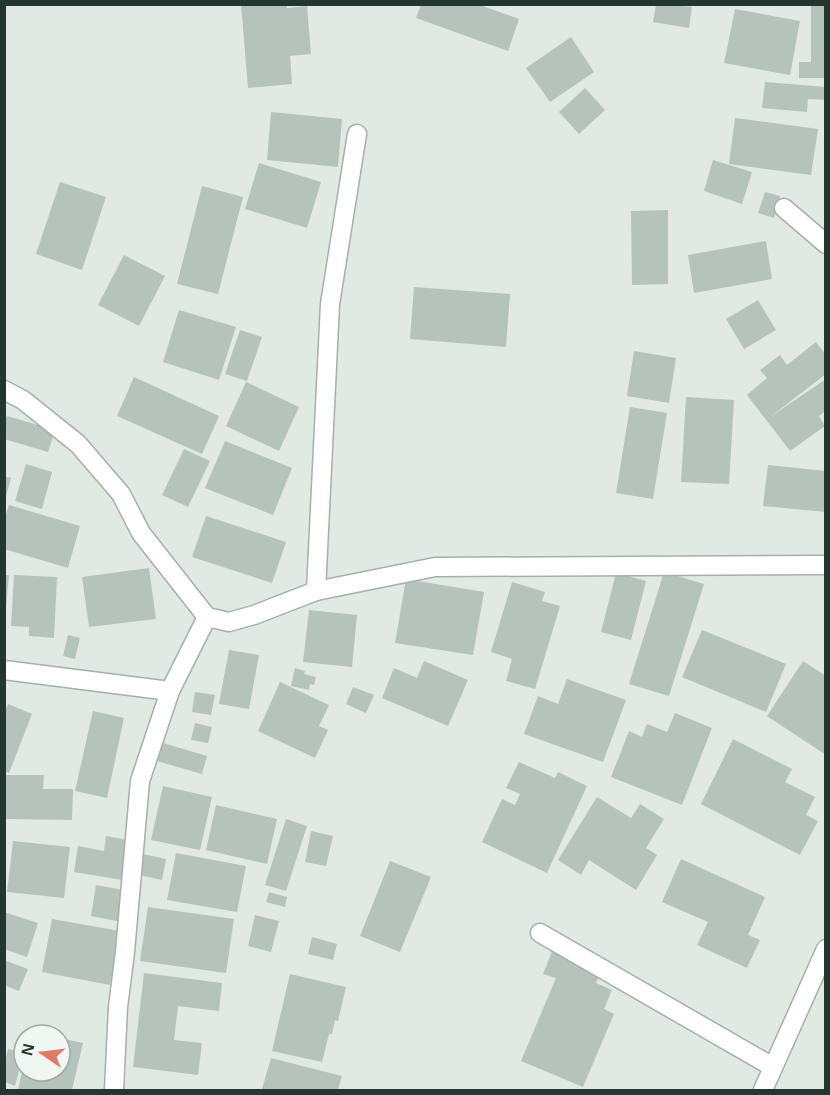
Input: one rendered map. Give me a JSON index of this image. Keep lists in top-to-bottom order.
{
  "north": "left"
}
